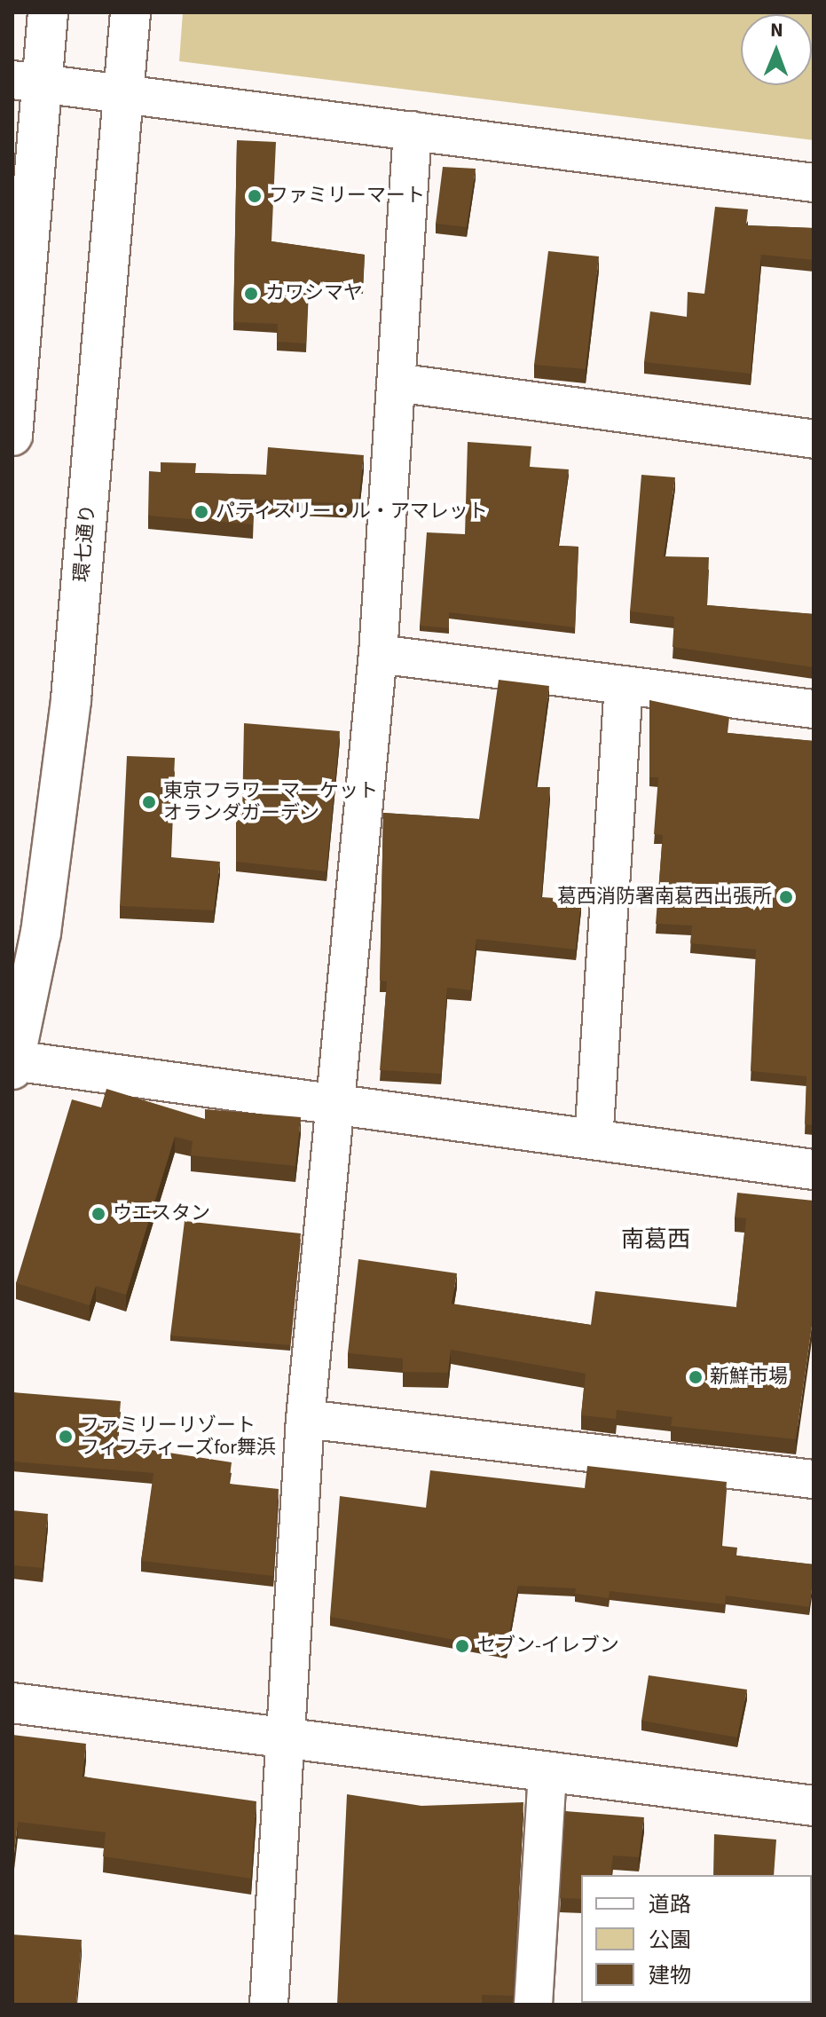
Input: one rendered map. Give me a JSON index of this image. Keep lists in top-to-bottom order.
{
  "streets": {
    "street": ["環七通り"]
  },
  "districts": ["南葛西"],
  "places": [
    "ファミリーマート",
    "カワシマヤ",
    "パティスリー・ル・アマレット",
    "東京フラワーマーケット オランダガーデン",
    "葛西消防署南葛西出張所",
    "ウエスタン",
    "新鮮市場",
    "ファミリーリゾート フィフティーズfor舞浜",
    "セブン-イレブン"
  ],
  "legend": ["道路", "公園", "建物"],
  "north": "top"
}
